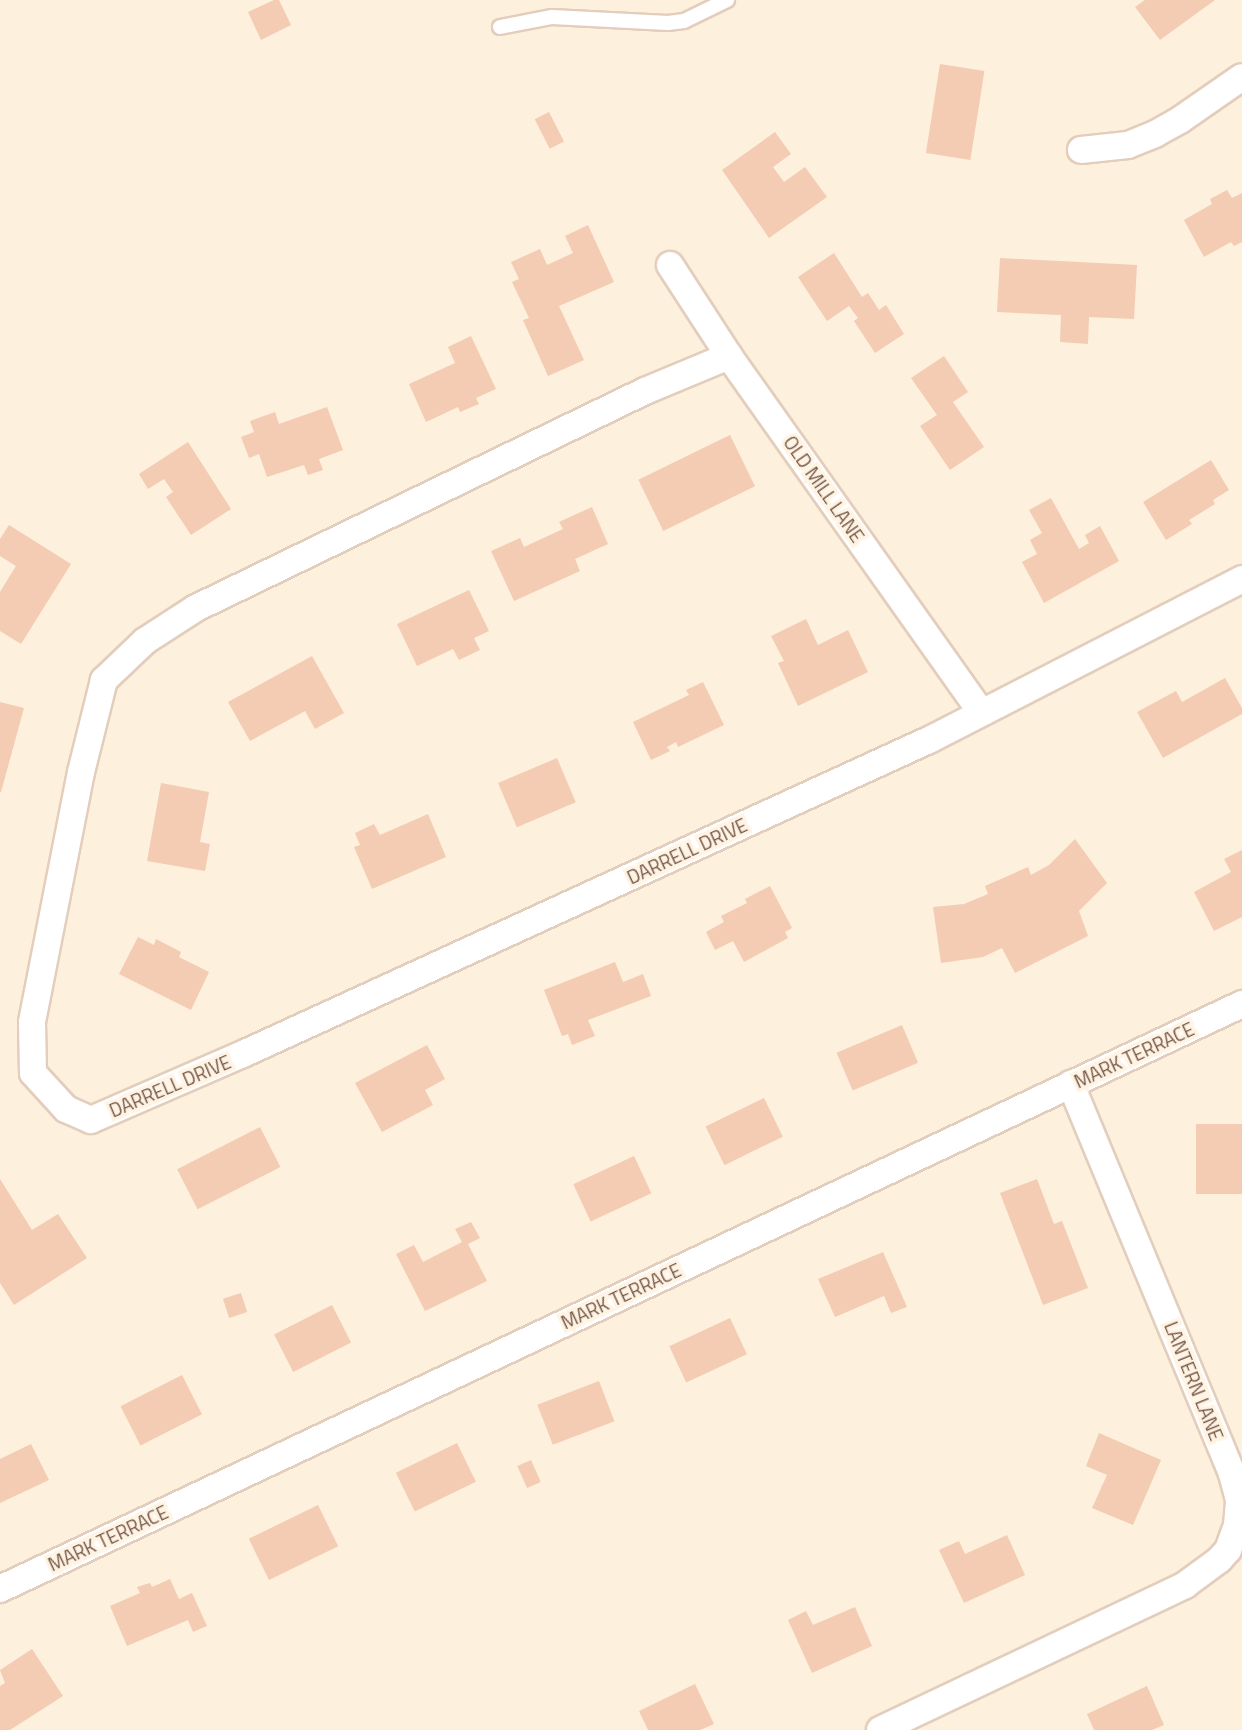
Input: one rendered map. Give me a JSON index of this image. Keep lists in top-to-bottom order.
{
  "streets": {
    "street": [
      "OLD MILL LANE",
      "DARRELL DRIVE",
      "MARK TERRACE",
      "LANTERN LANE"
    ]
  },
  "crossings": [
    ["OLD MILL LANE", "DARRELL DRIVE"],
    ["MARK TERRACE", "LANTERN LANE"]
  ]
}
